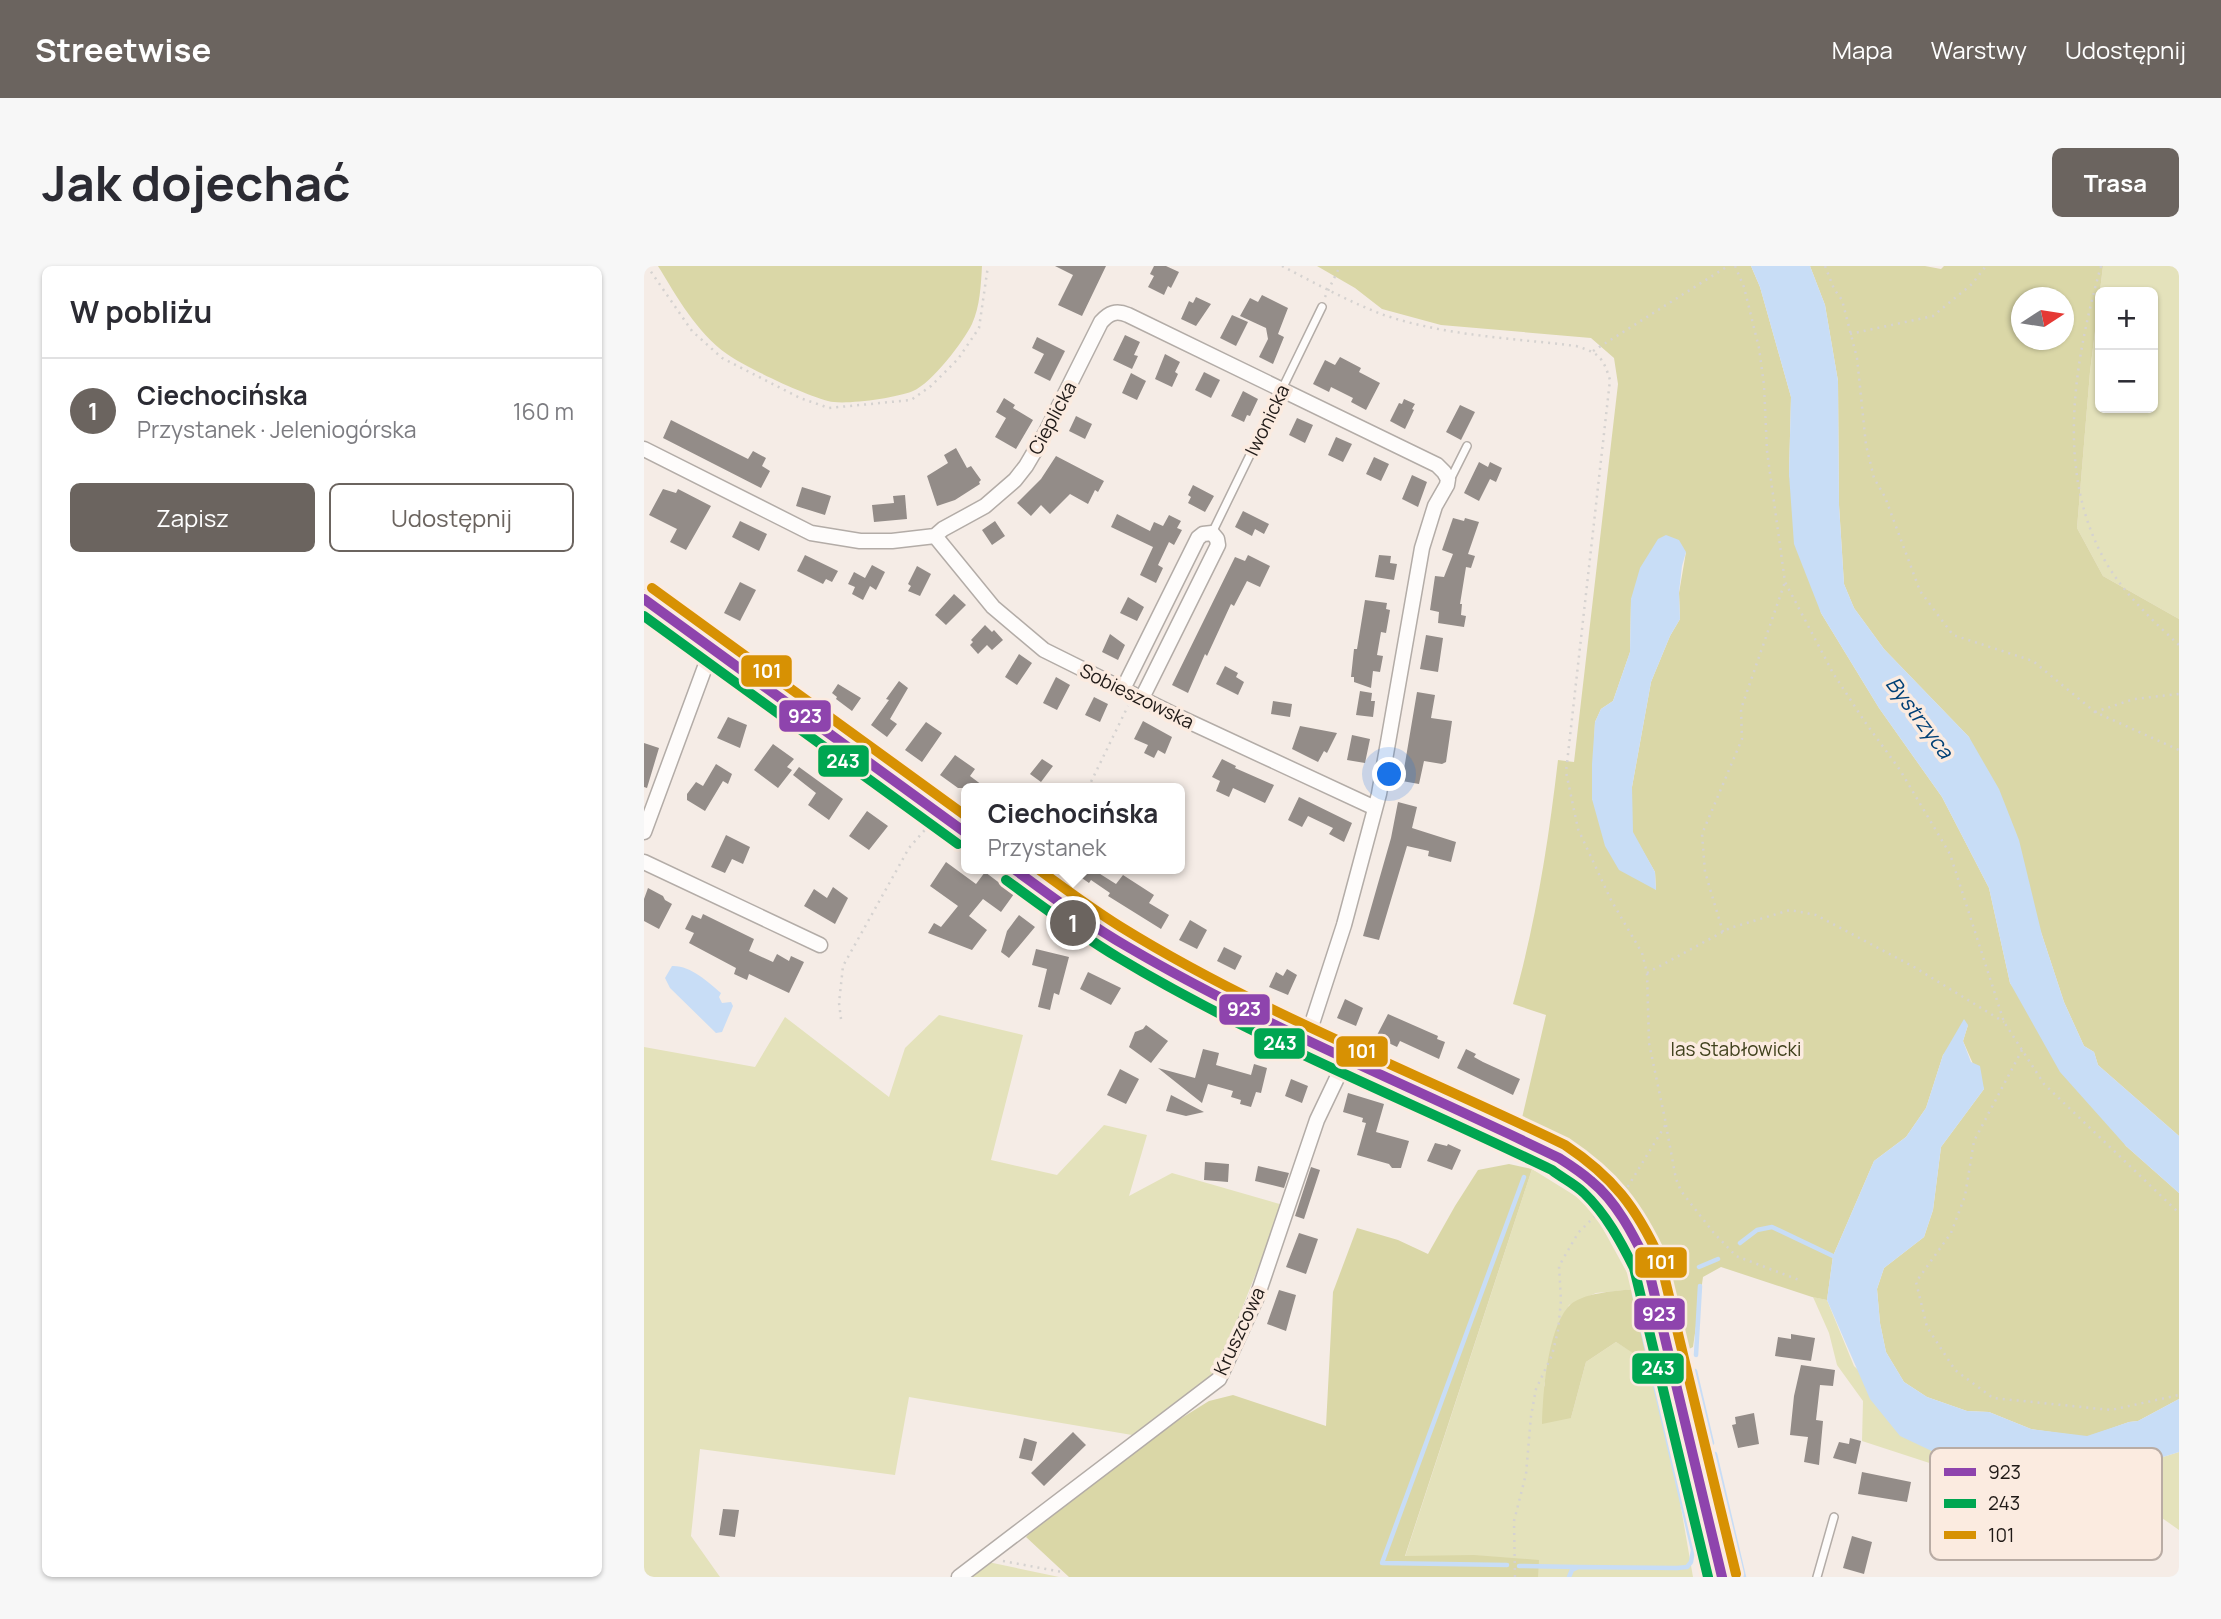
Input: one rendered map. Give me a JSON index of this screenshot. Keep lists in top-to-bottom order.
{
  "streets": {
    "street": [
      "Cieplicka",
      "Iwonicka",
      "Sobieszowska",
      "Kruszcowa"
    ]
  },
  "crossings": [
    ["Cieplicka", "Iwonicka"],
    ["Cieplicka", "Sobieszowska"],
    ["Iwonicka", "Sobieszowska"]
  ],
  "water": ["Bystrzyca"],
  "parks": ["las Stabłowicki"],
  "lines": ["transit line 101", "transit line 923", "transit line 243"],
  "legend": ["923", "243", "101"],
  "north": "right",
  "page": {
    "header": "Streetwise",
    "nav": ["Mapa", "Warstwy", "Udostępnij"],
    "buttons": [
      "Trasa",
      ["Zapisz", "Udostępnij"]
    ],
    "title": "Jak dojechać",
    "heading": "W pobliżu",
    "map_buttons": ["+", "−"],
    "list": [
      {
        "mark": "1",
        "name": "Ciechocińska",
        "note": "Przystanek · Jeleniogórska",
        "value": "160 m"
      }
    ],
    "popup": ["Ciechocińska", "Przystanek"],
    "pins": "1"
  }
}
